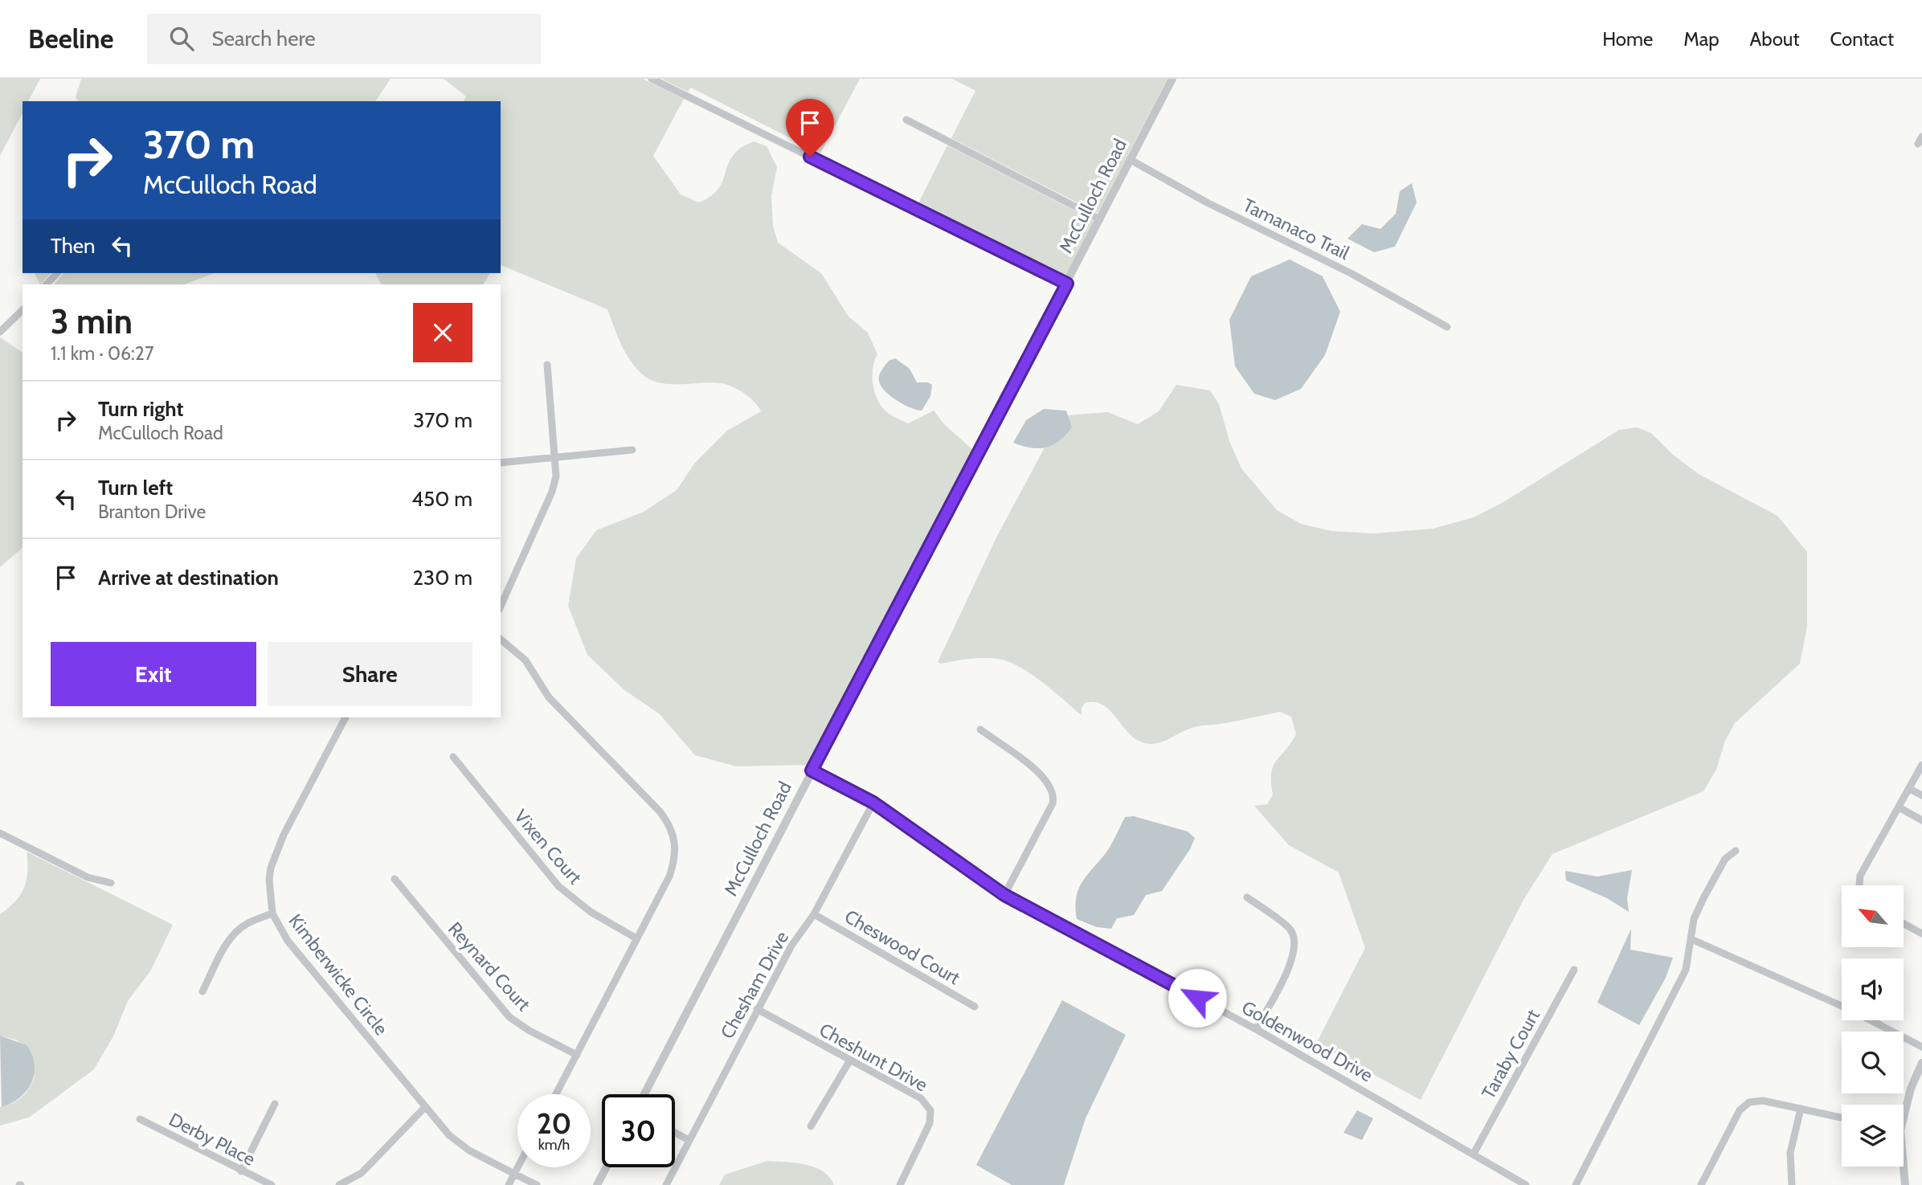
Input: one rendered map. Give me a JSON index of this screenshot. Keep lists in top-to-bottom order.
{
  "streets": {
    "street": [
      "McCulloch Road",
      "Tamanaco Trail",
      "Vixen Court",
      "Cheswood Court",
      "Reynard Court",
      "Kimberwicke Circle",
      "Chesham Drive",
      "Goldenwood Drive",
      "Taraby Court",
      "Cheshunt Drive",
      "Derby Place"
    ]
  },
  "crossings": [
    ["McCulloch Road", "Tamanaco Trail"],
    ["McCulloch Road", "Goldenwood Drive"],
    ["Cheswood Court", "Chesham Drive"],
    ["Chesham Drive", "Goldenwood Drive"],
    ["Chesham Drive", "Cheshunt Drive"],
    ["Goldenwood Drive", "Taraby Court"]
  ],
  "north": "top left",
  "page": {
    "header": "Beeline",
    "search": "Search here",
    "nav": [
      "Home",
      "Map",
      "About",
      "Contact"
    ],
    "turn": ["370 m", "McCulloch Road"],
    "then": "Then",
    "heading": ["3 min", "1.1 km · 06:27"],
    "list": [
      {
        "name": "Turn right",
        "note": "McCulloch Road",
        "value": "370 m"
      },
      {
        "name": "Turn left",
        "note": "Branton Drive",
        "value": "450 m"
      },
      {
        "name": "Arrive at destination",
        "value": "230 m"
      }
    ],
    "buttons": ["Exit", "Share"],
    "speed": "20 km/h",
    "limit": "30"
  }
}
